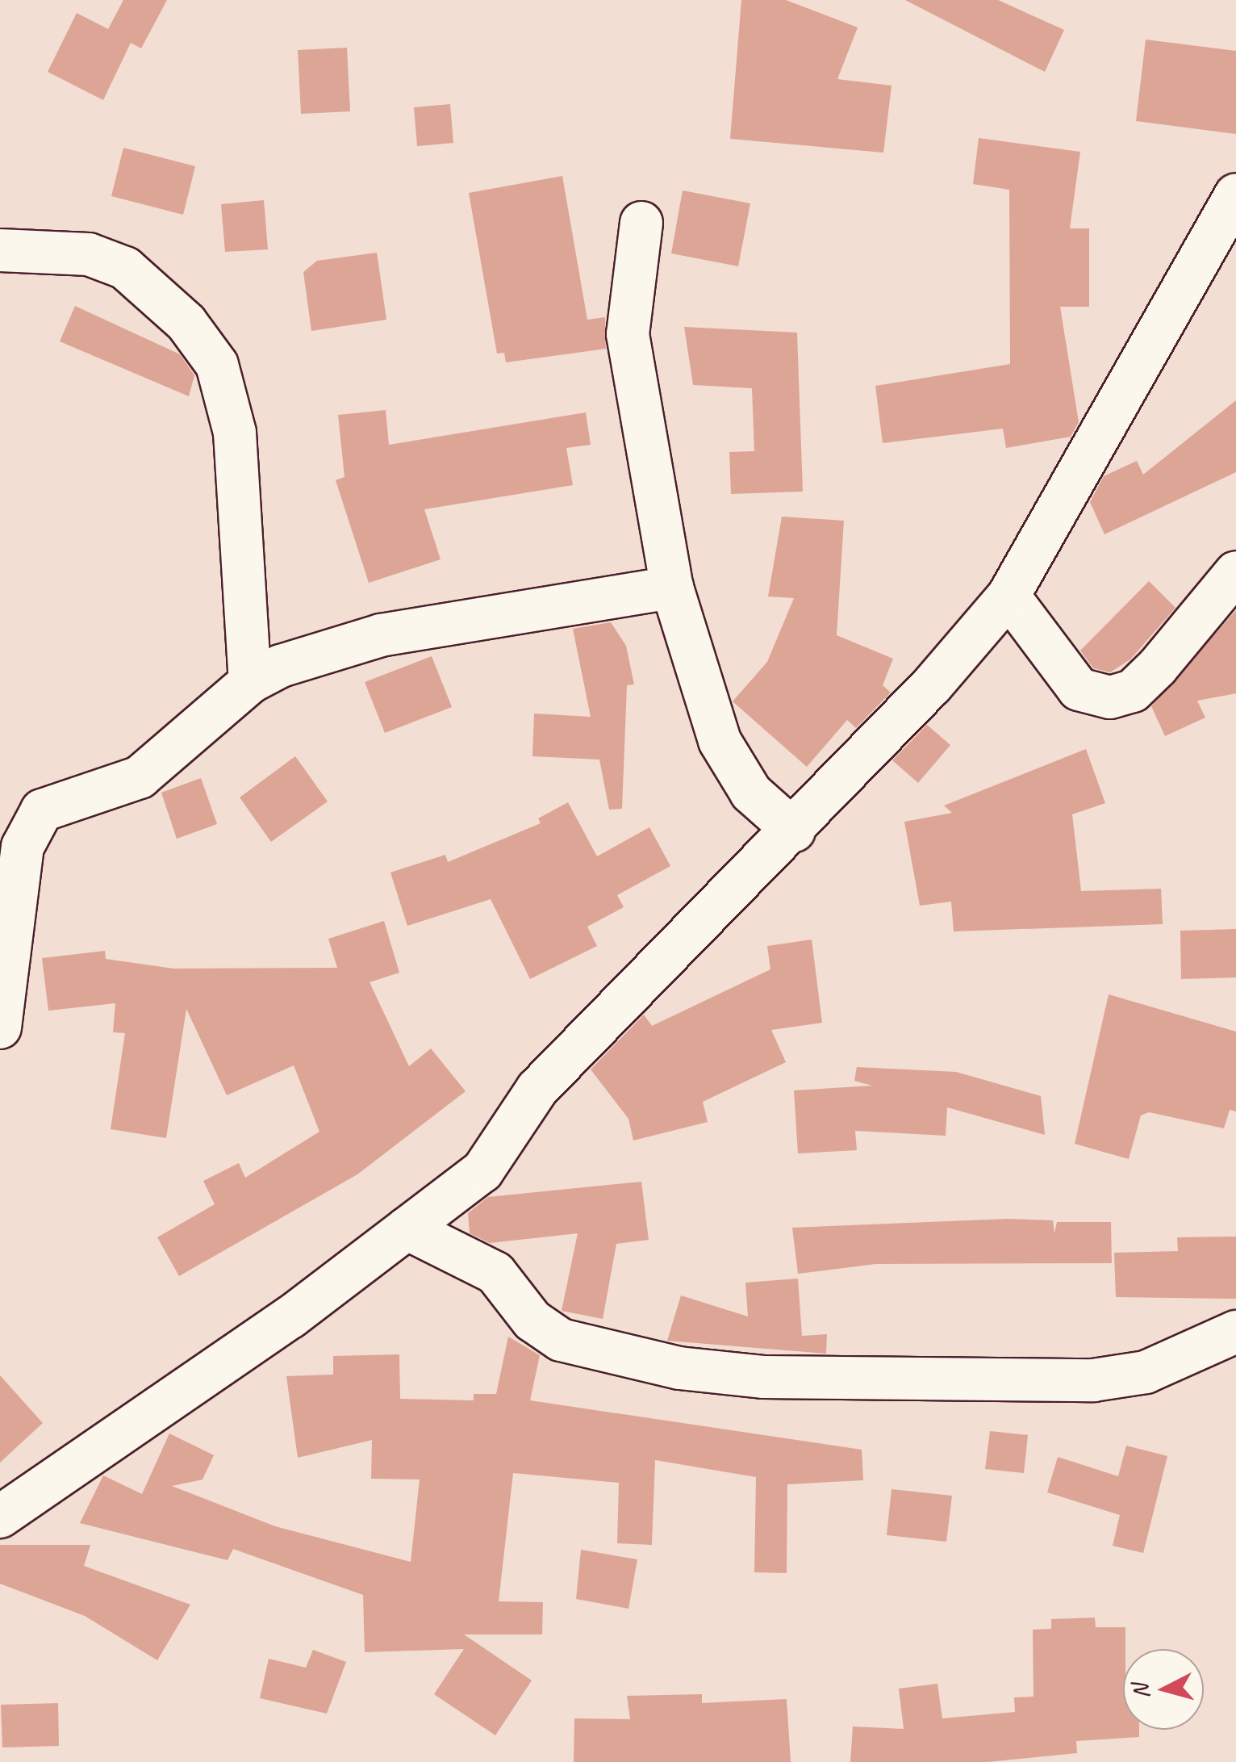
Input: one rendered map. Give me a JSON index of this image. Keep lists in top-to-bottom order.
{
  "north": "left"
}
